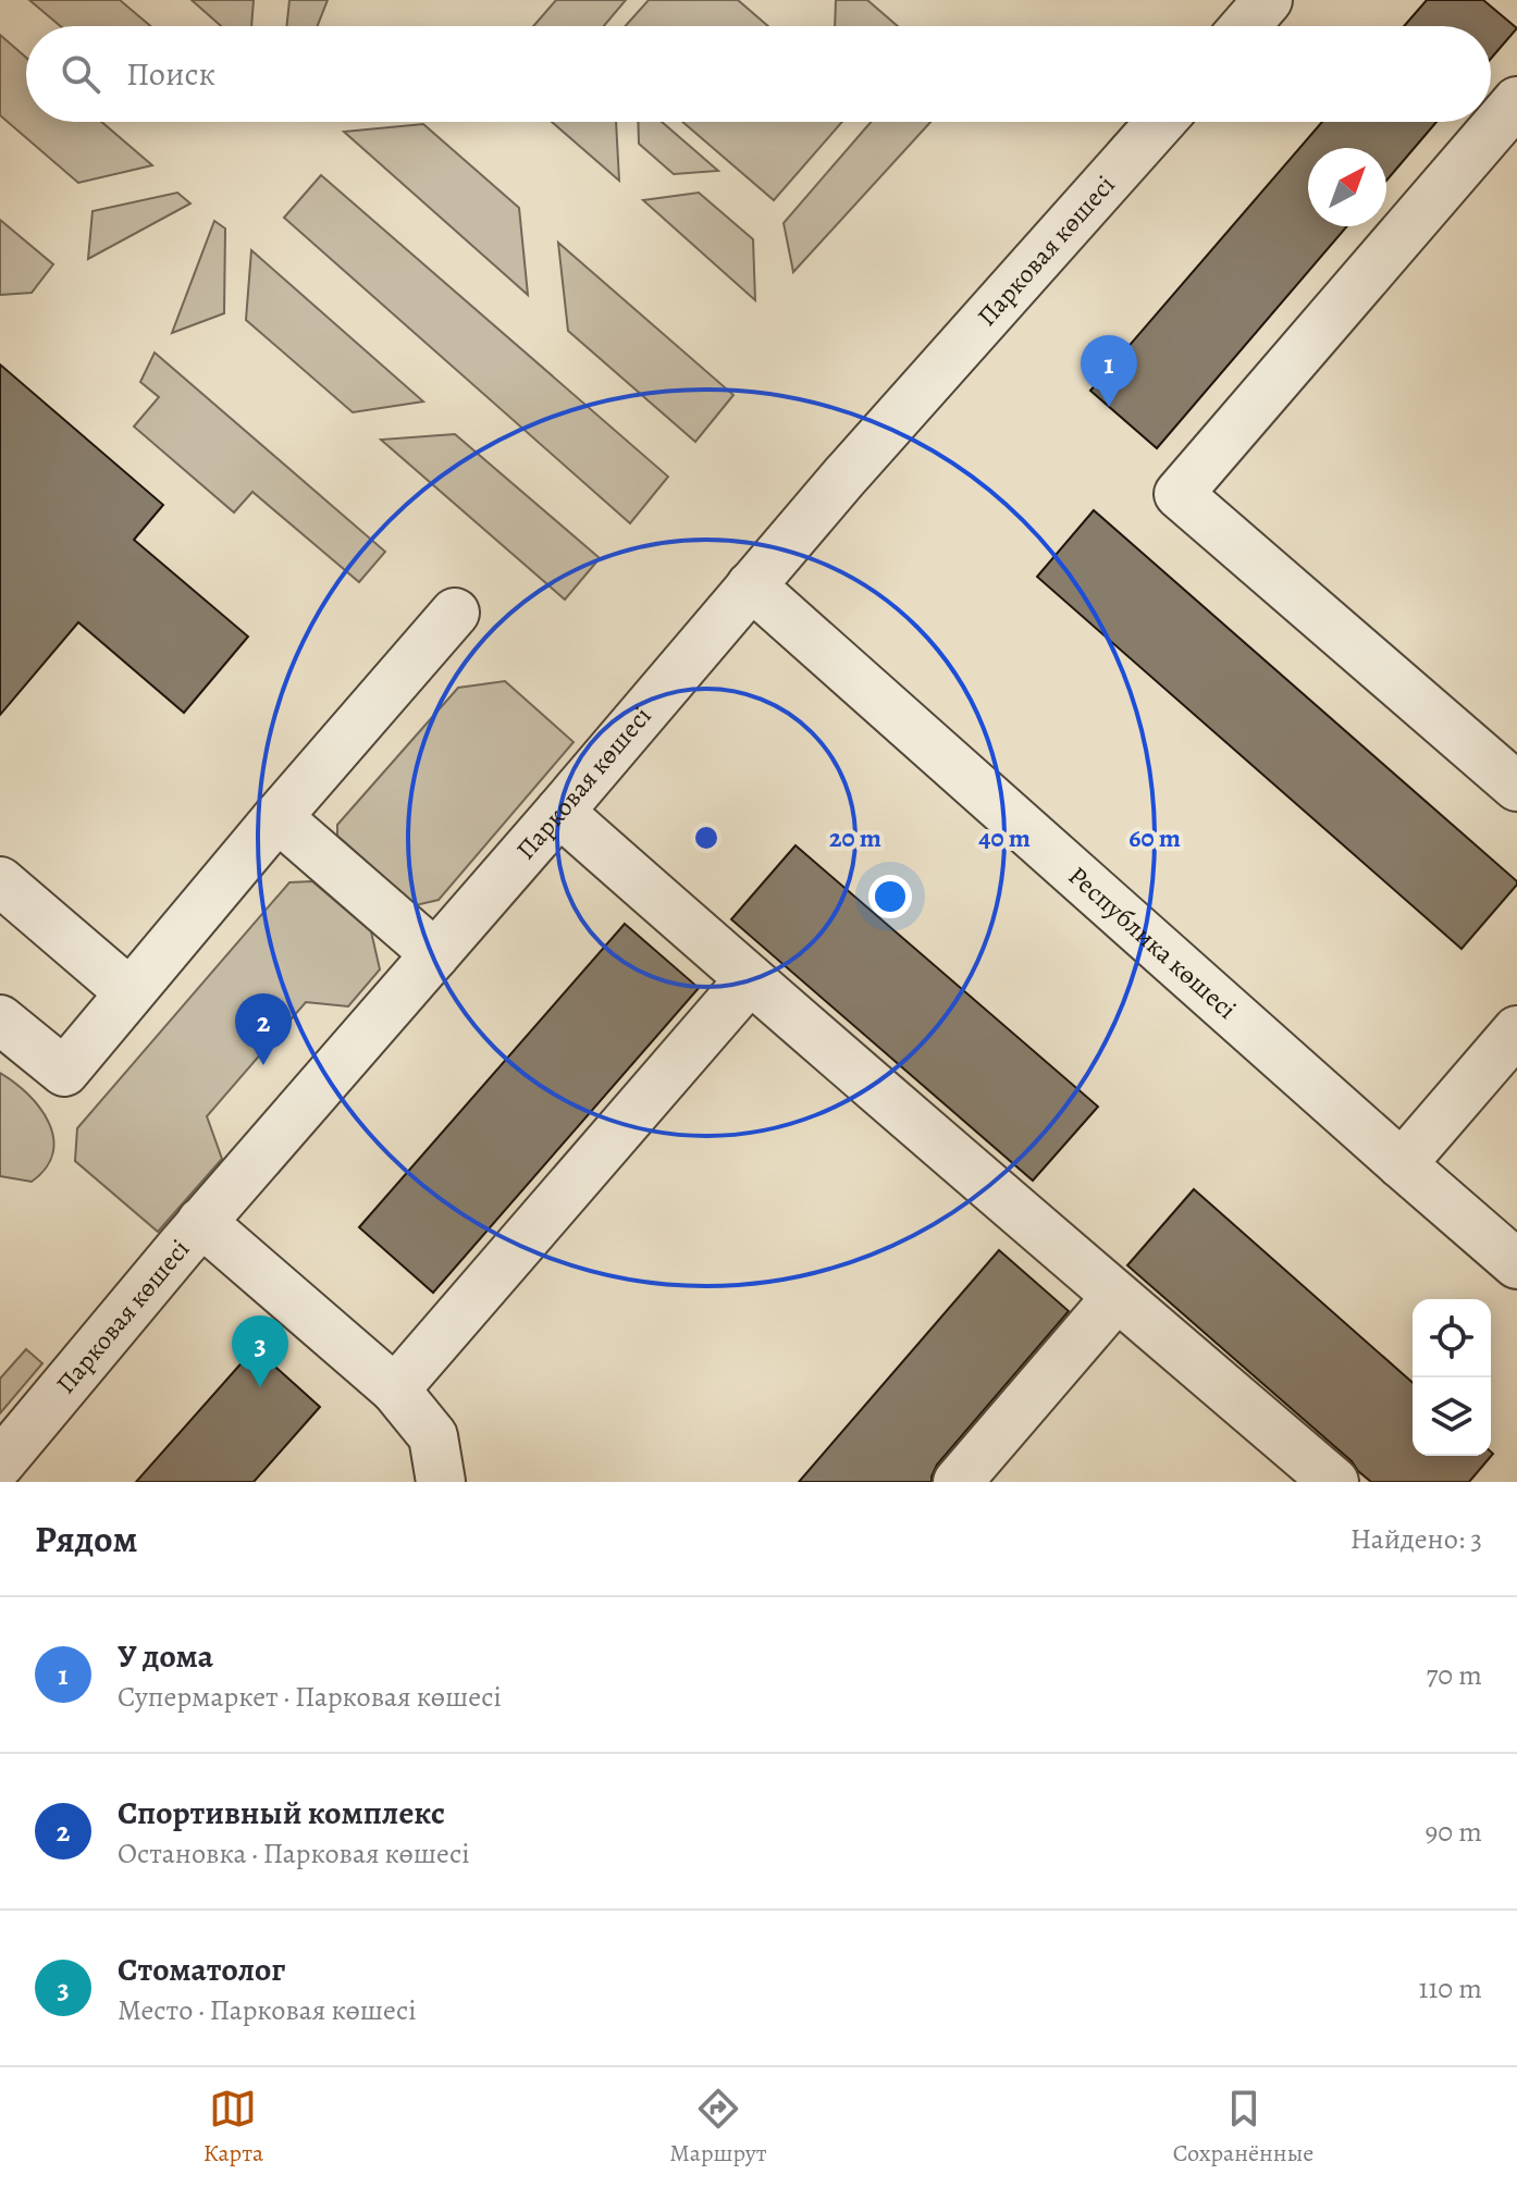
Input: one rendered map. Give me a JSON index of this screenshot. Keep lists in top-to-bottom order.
{
  "streets": {
    "street": ["Парковая көшесі", "Республика көшесі"]
  },
  "crossings": [
    ["Парковая көшесі", "Республика көшесі"]
  ],
  "north": "top right",
  "page": {
    "search": "Поиск",
    "pins": ["1", "2", "3"],
    "heading": ["Рядом", "Найдено: 3"],
    "list": [
      {
        "mark": "1",
        "name": "У дома",
        "note": "Супермаркет · Парковая көшесі",
        "value": "70 m"
      },
      {
        "mark": "2",
        "name": "Спортивный комплекс",
        "note": "Остановка · Парковая көшесі",
        "value": "90 m"
      },
      {
        "mark": "3",
        "name": "Стоматолог",
        "note": "Место · Парковая көшесі",
        "value": "110 m"
      }
    ],
    "nav": ["Карта", "Маршрут", "Сохранённые"]
  },
  "rings": ["20 m", "40 m", "60 m"]
}
